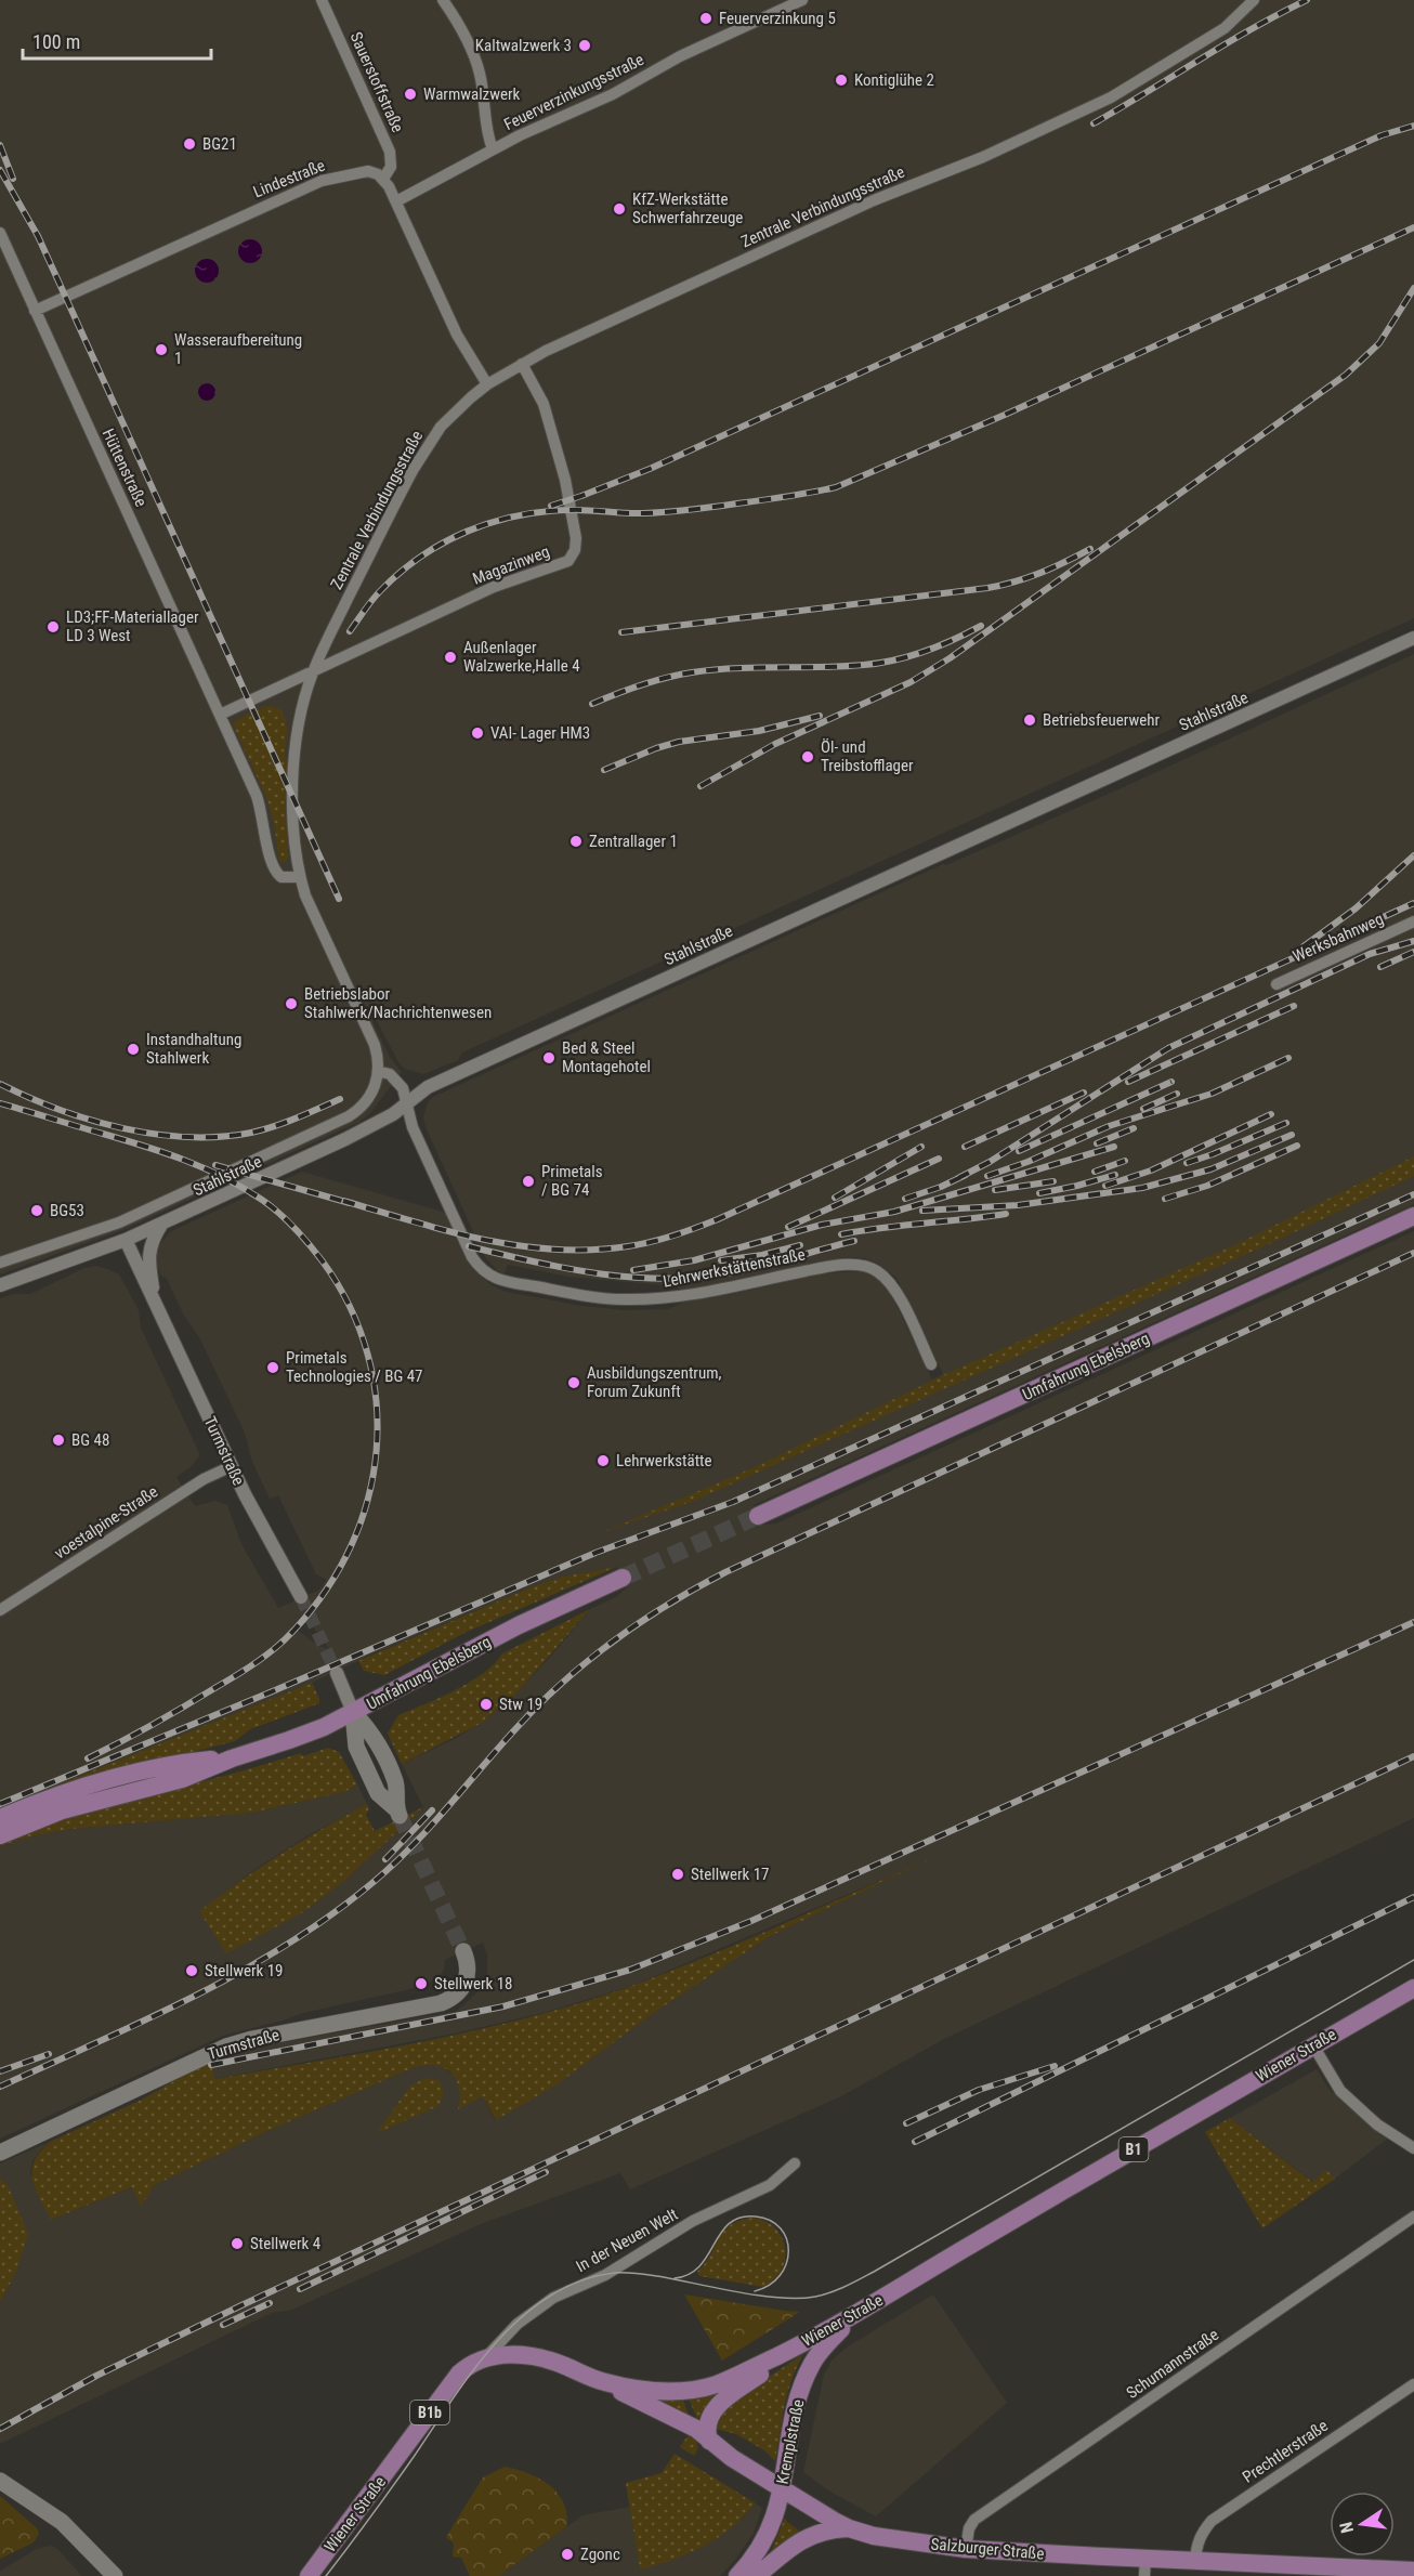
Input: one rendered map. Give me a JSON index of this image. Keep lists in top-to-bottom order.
{
  "streets": {
    "main road": [
      "Umfahrung Ebelsberg",
      "Turmstraße",
      "Wiener Straße",
      "B1",
      "B1b",
      "Kremplstraße",
      "Salzburger Straße"
    ],
    "street": [
      "Sauerstoffstraße",
      "Feuerverzinkungsstraße",
      "Lindestraße",
      "Zentrale Verbindungsstraße",
      "Hüttenstraße",
      "Magazinweg",
      "Stahlstraße",
      "Werksbahnweg",
      "Lehrwerkstättenstraße",
      "voestalpine-Straße",
      "In der Neuen Welt",
      "Schumannstraße",
      "Prechtlerstraße"
    ]
  },
  "crossings": [
    ["Sauerstoffstraße", "Lindestraße"],
    ["Lindestraße", "Hüttenstraße"],
    ["Zentrale Verbindungsstraße", "Hüttenstraße"],
    ["Zentrale Verbindungsstraße", "Magazinweg"],
    ["Zentrale Verbindungsstraße", "Lehrwerkstättenstraße"],
    ["Stahlstraße", "Lehrwerkstättenstraße"],
    ["Stahlstraße", "Turmstraße"],
    ["Turmstraße", "voestalpine-Straße"],
    ["Wiener Straße", "B1"],
    ["Wiener Straße", "In der Neuen Welt"],
    ["Wiener Straße", "Kremplstraße"],
    ["Wiener Straße", "Salzburger Straße"],
    ["B1", "Salzburger Straße"],
    ["Schumannstraße", "Salzburger Straße"],
    ["Kremplstraße", "Salzburger Straße"],
    ["Prechtlerstraße", "Salzburger Straße"]
  ],
  "places": [
    "Feuerverzinkung 5",
    "Kaltwalzwerk 3",
    "Kontiglühe 2",
    "Warmwalzwerk",
    "BG21",
    "KfZ-Werkstätte Schwerfahrzeuge",
    "Wasseraufbereitung 1",
    "LD3;FF-Materiallager LD 3 West",
    "Außenlager Walzwerke,Halle 4",
    "Betriebsfeuerwehr",
    "VAI- Lager HM3",
    "Öl- und Treibstofflager",
    "Zentrallager 1",
    "Betriebslabor Stahlwerk/Nachrichtenwesen",
    "Instandhaltung Stahlwerk",
    "Bed & Steel Montagehotel",
    "Primetals / BG 74",
    "BG53",
    "Primetals Technologies / BG 47",
    "Ausbildungszentrum, Forum Zukunft",
    "BG 48",
    "Lehrwerkstätte",
    "Stw 19",
    "Stellwerk 17",
    "Stellwerk 19",
    "Stellwerk 18",
    "Stellwerk 4",
    "Zgonc"
  ],
  "scale_bar": "100 m",
  "north": "left"
}
